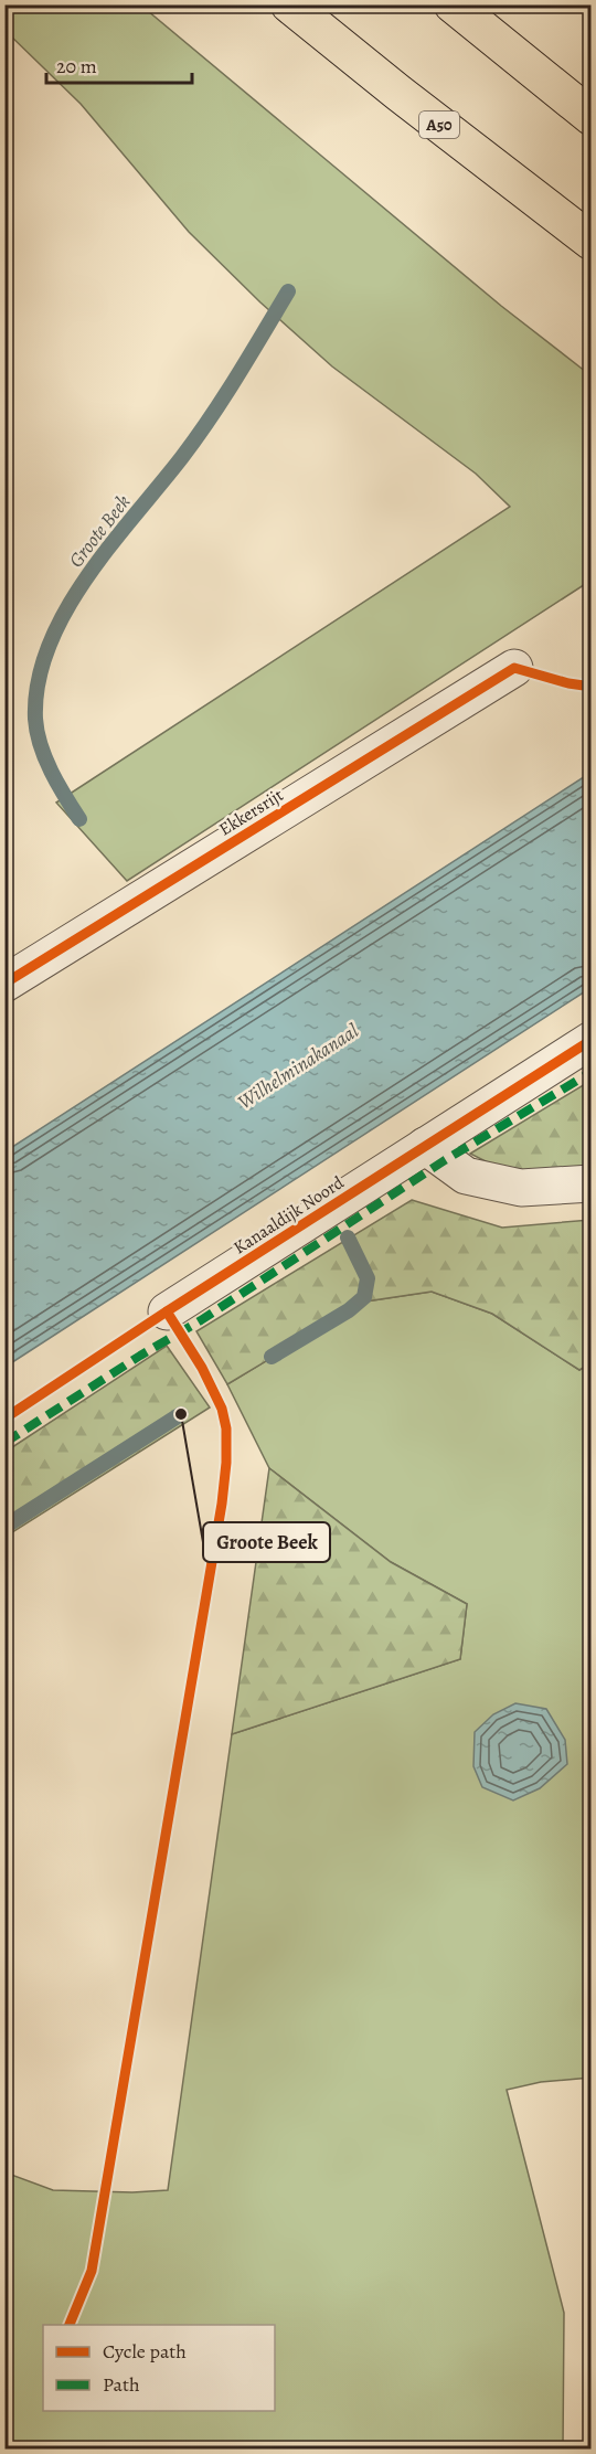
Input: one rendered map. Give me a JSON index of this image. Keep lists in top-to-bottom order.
{
  "streets": {
    "highway": ["A50"],
    "street": ["Ekkersrijt", "Kanaaldijk Noord"]
  },
  "water": ["Groote Beek", "Wilhelminakanaal"],
  "places": ["Groote Beek"],
  "legend": ["Cycle path", "Path"],
  "scale_bar": "20 m"
}
